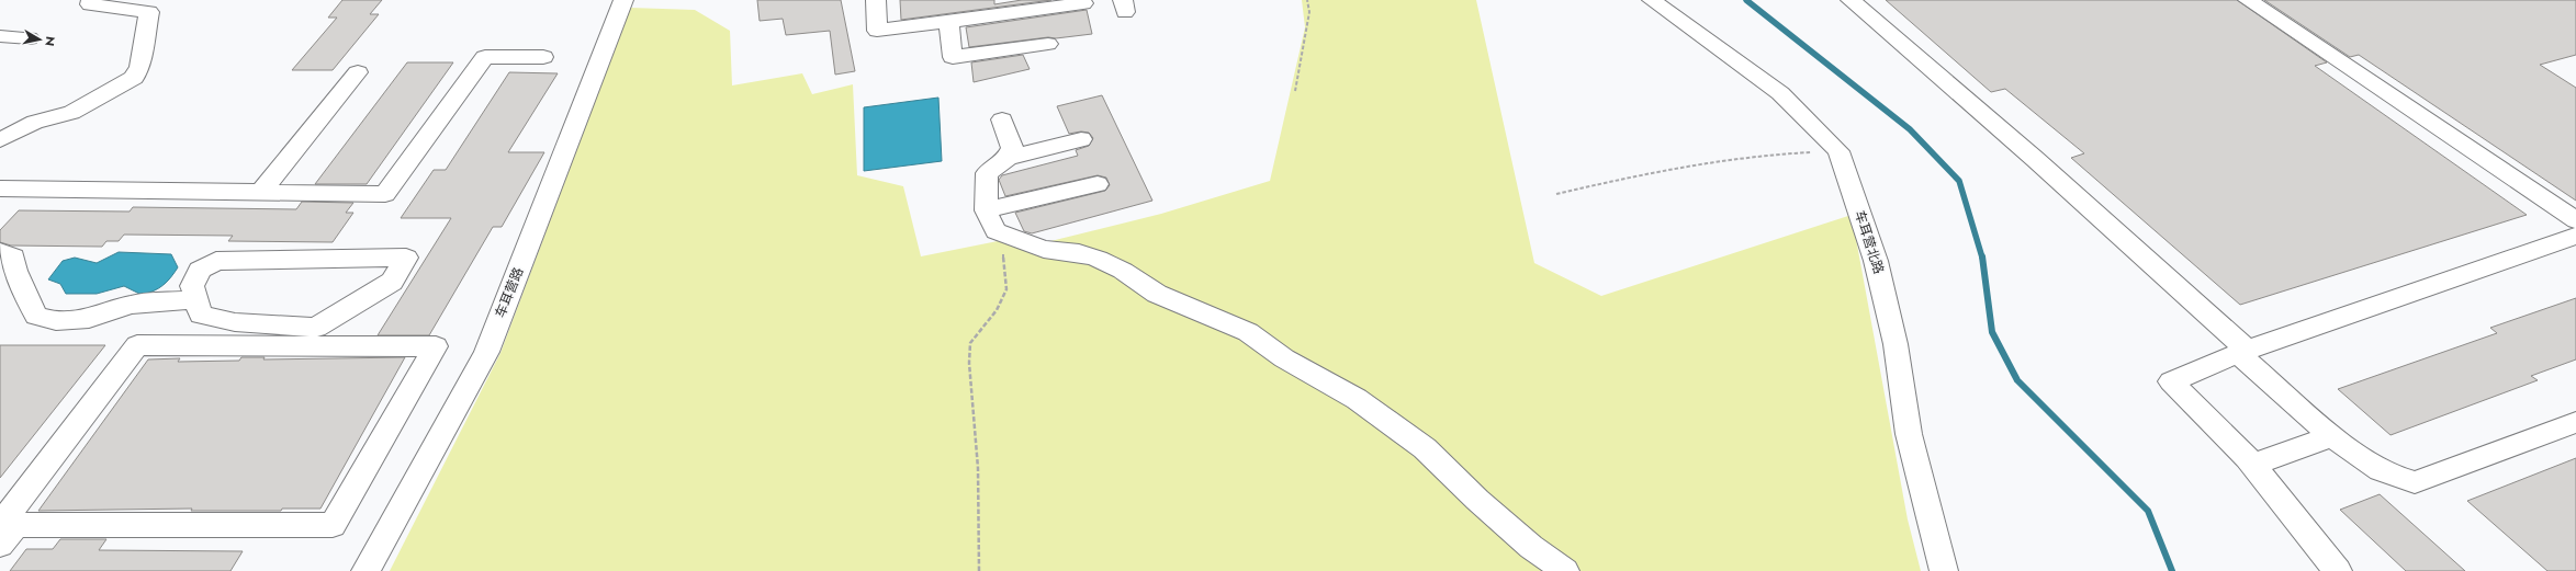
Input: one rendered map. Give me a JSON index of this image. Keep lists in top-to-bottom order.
{
  "streets": {
    "street": ["车耳营北路", "车耳营路"]
  },
  "north": "right"
}
